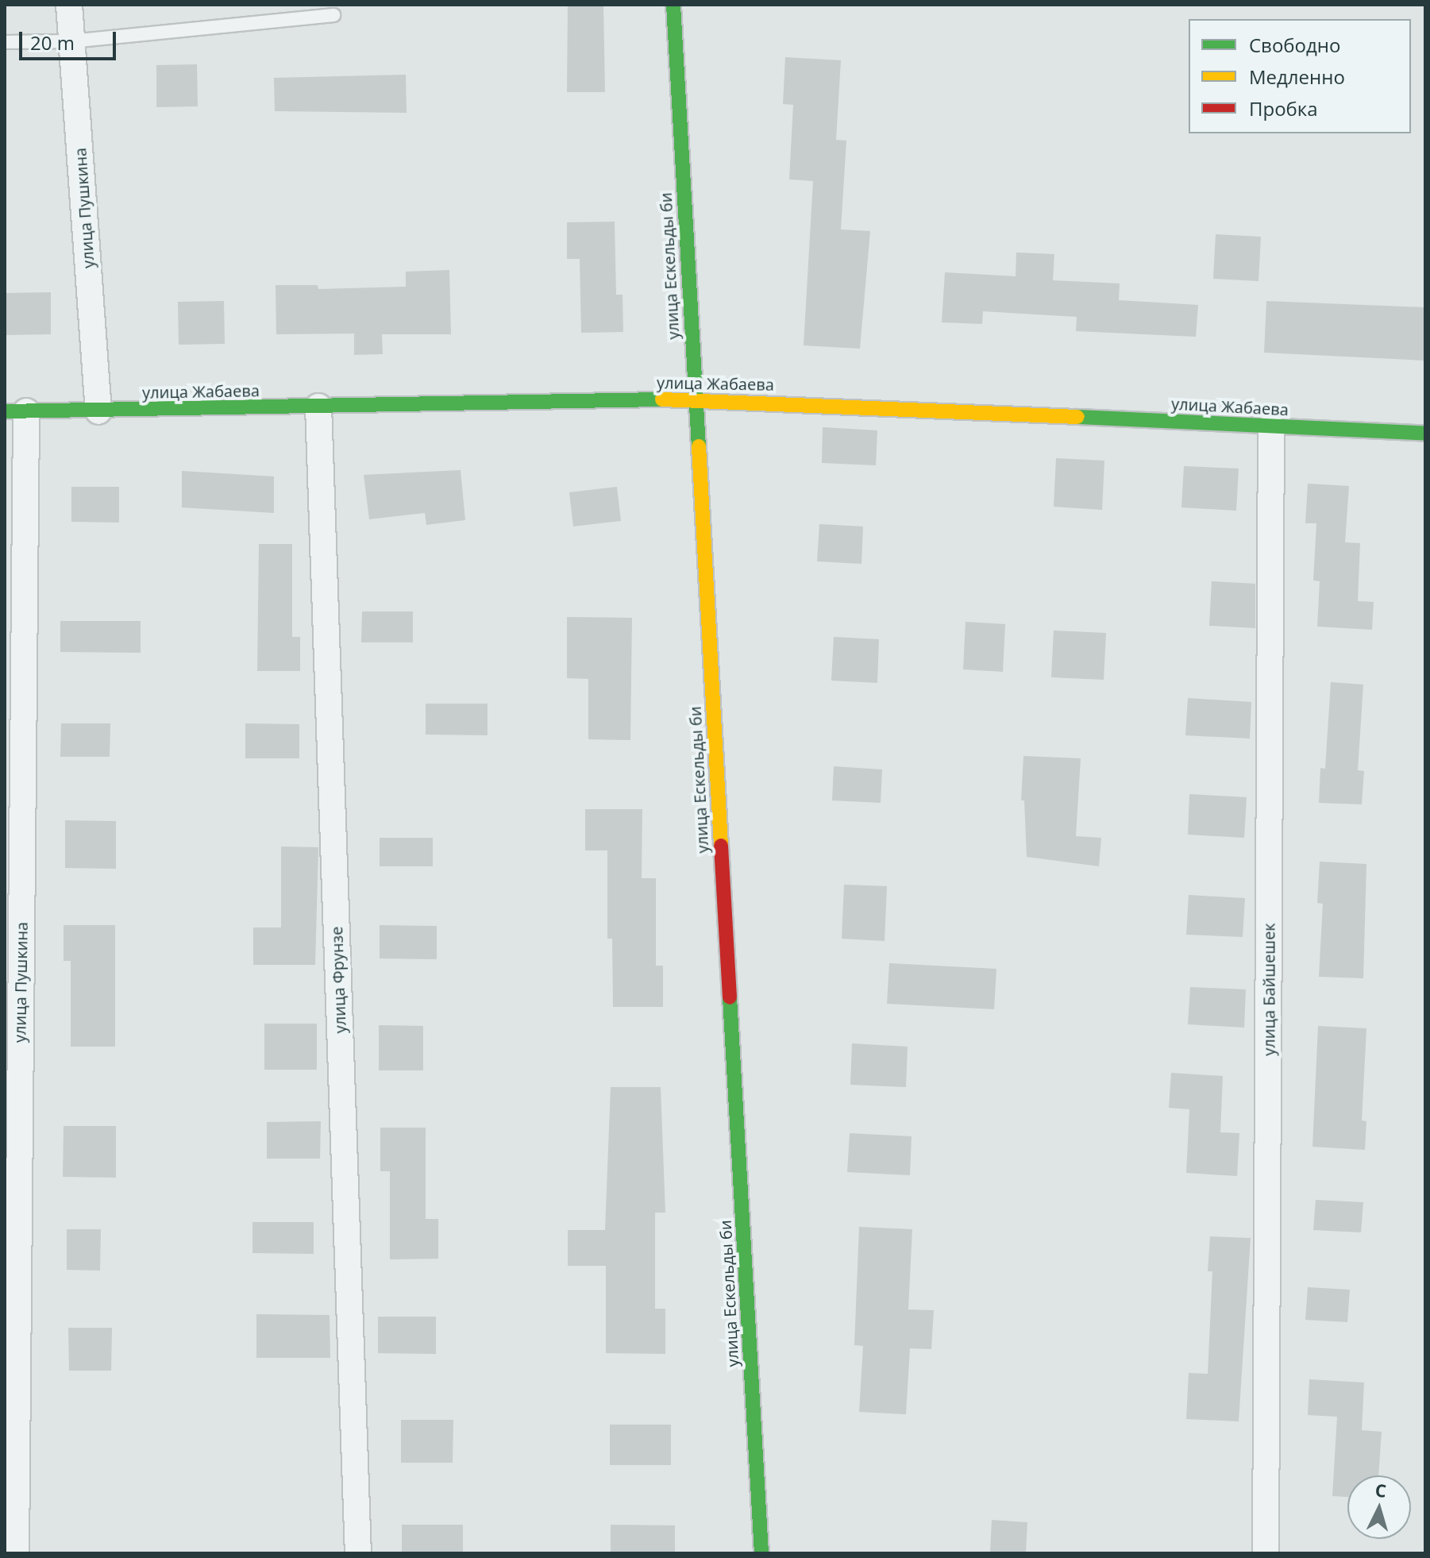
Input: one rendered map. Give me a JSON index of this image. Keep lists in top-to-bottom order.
{
  "streets": {
    "street": [
      "улица Пушкина",
      "улица Ескельды би",
      "улица Жабаева",
      "улица Фрунзе",
      "улица Байшешек"
    ]
  },
  "crossings": [
    ["улица Пушкина", "улица Жабаева"],
    ["улица Ескельды би", "улица Жабаева"],
    ["улица Жабаева", "улица Фрунзе"],
    ["улица Жабаева", "улица Байшешек"]
  ],
  "legend": ["Свободно", "Медленно", "Пробка"],
  "scale_bar": "20 m",
  "north": "top"
}
